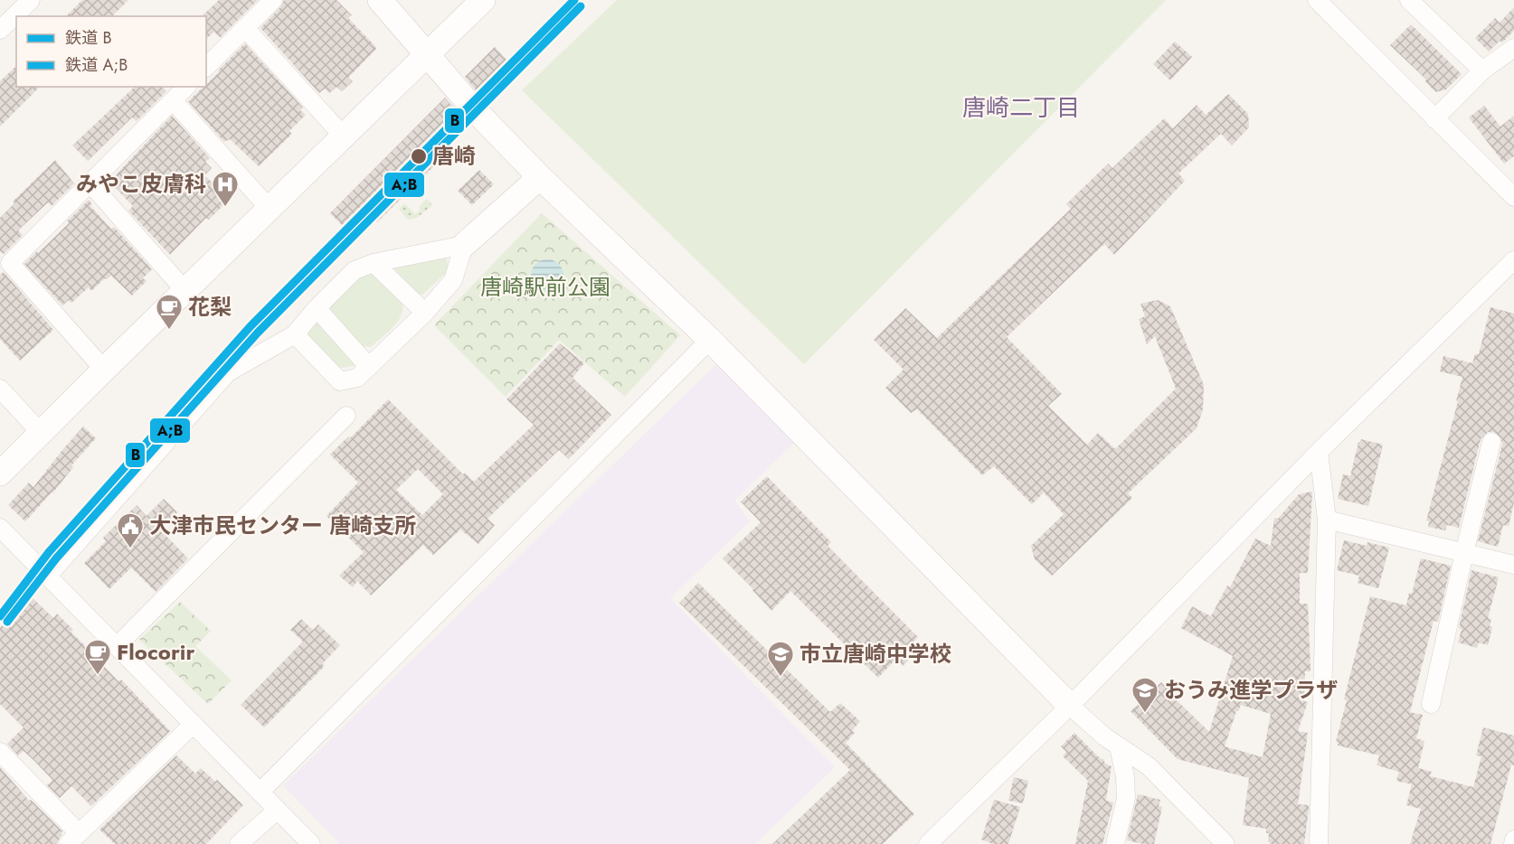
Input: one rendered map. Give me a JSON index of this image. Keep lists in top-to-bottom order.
{
  "districts": ["唐崎二丁目"],
  "parks": ["唐崎駅前公園"],
  "places": {
    "other": ["唐崎"],
    "hospital": ["みやこ皮膚科"],
    "cafe": ["花梨", "Flocorir"],
    "public building": ["大津市民センター 唐崎支所"],
    "school or university": ["市立唐崎中学校", "おうみ進学プラザ"]
  },
  "lines": ["rail line B", "rail line A;B"],
  "legend": ["鉄道 B", "鉄道 A;B"]
}
